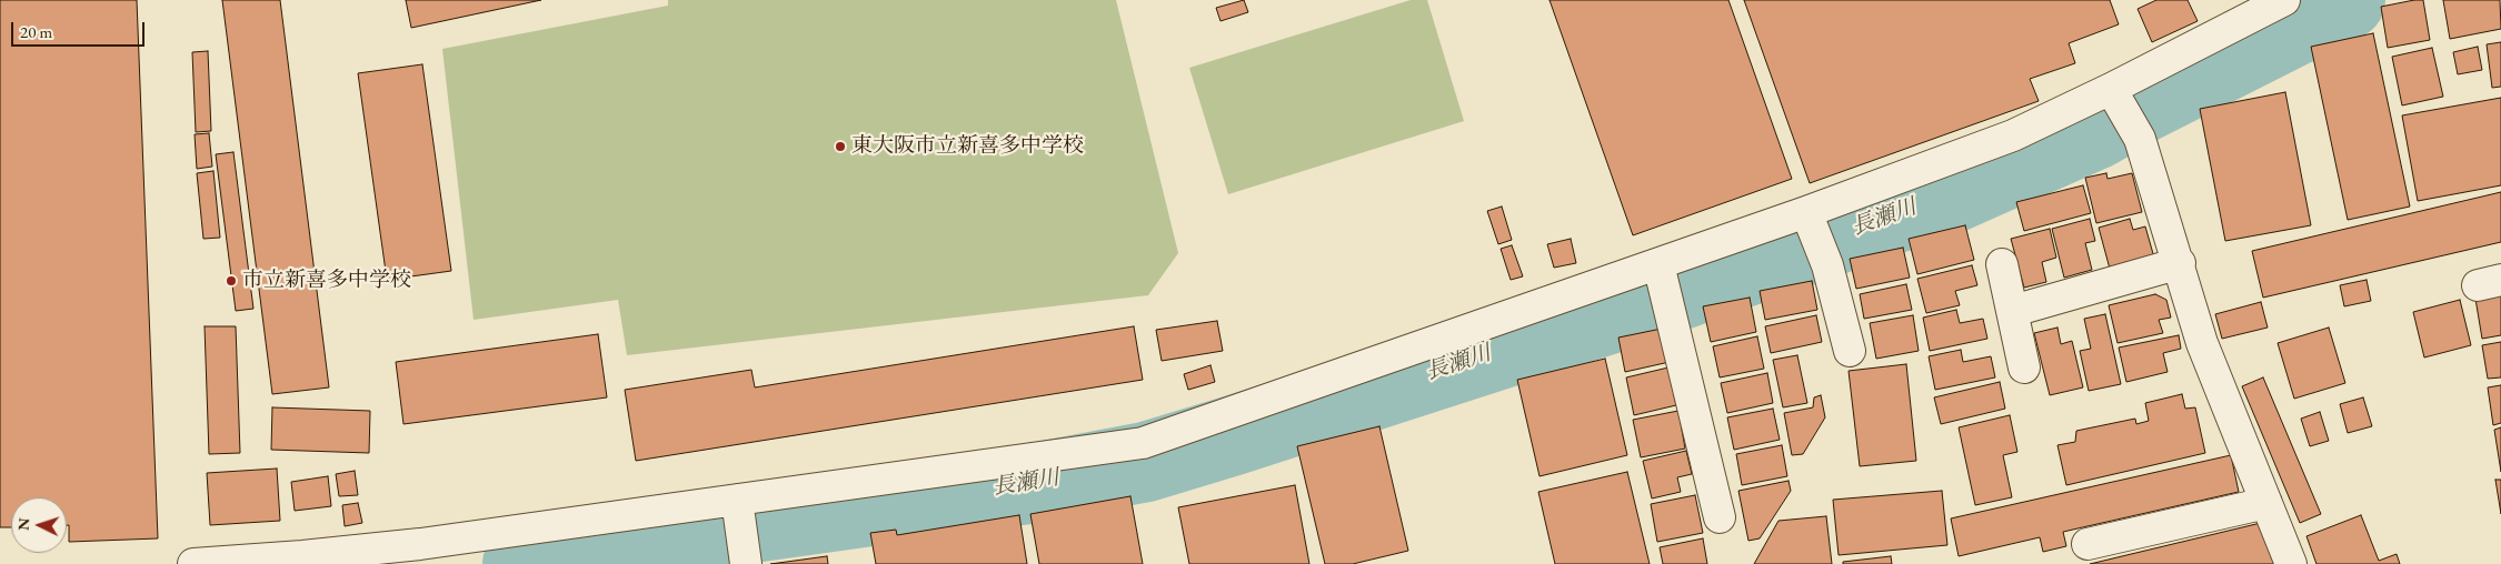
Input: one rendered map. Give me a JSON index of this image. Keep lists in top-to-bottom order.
{
  "water": ["長瀬川"],
  "places": ["東大阪市立新喜多中学校", "市立新喜多中学校"],
  "scale_bar": "20 m",
  "north": "left"
}
